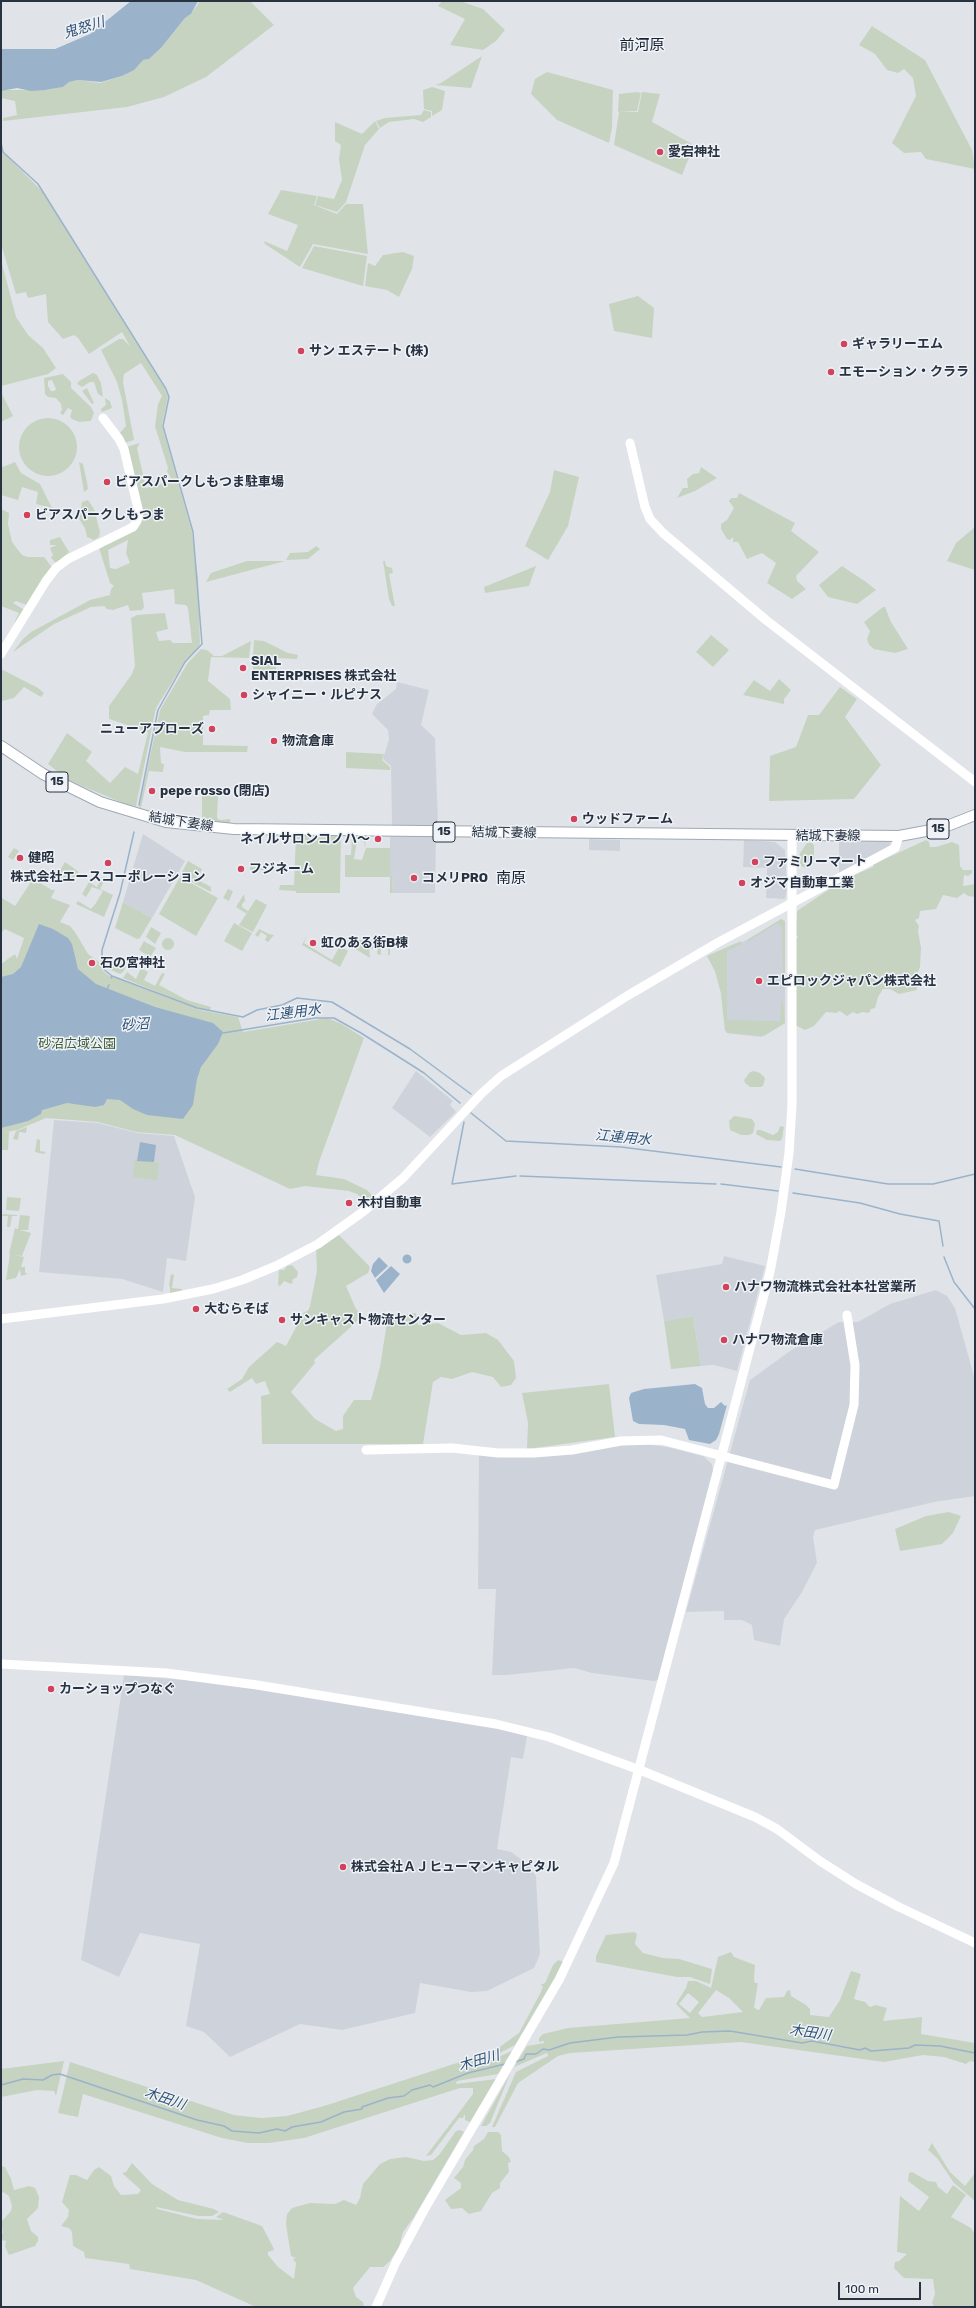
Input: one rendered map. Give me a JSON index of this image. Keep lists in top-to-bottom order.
{
  "streets": {
    "main road": ["15", "結城下妻線"]
  },
  "districts": ["前河原", "南原"],
  "water": [
    "鬼怒川",
    "江連用水",
    "砂沼",
    "木田川"
  ],
  "parks": ["砂沼広域公園"],
  "places": [
    "愛宕神社",
    "ギャラリーエム",
    "サン エステート (株)",
    "エモーション・クララ",
    "ビアスパークしもつま駐車場",
    "ビアスパークしもつま",
    "SIAL ENTERPRISES 株式会社",
    "シャイニー・ルピナス",
    "ニューアプローズ",
    "物流倉庫",
    "pepe rosso (閉店)",
    "ウッドファーム",
    "ネイルサロンコノハ〜",
    "健昭",
    "ファミリーマート",
    "株式会社エースコーポレーション",
    "フジネーム",
    "コメリPRO",
    "オジマ自動車工業",
    "虹のある街B棟",
    "石の宮神社",
    "エピロックジャパン株式会社",
    "木村自動車",
    "ハナワ物流株式会社本社営業所",
    "大むらそば",
    "サンキャスト物流センター",
    "ハナワ物流倉庫",
    "カーショップつなぐ",
    "株式会社ＡＪヒューマンキャピタル"
  ],
  "scale_bar": "100 m"
}
